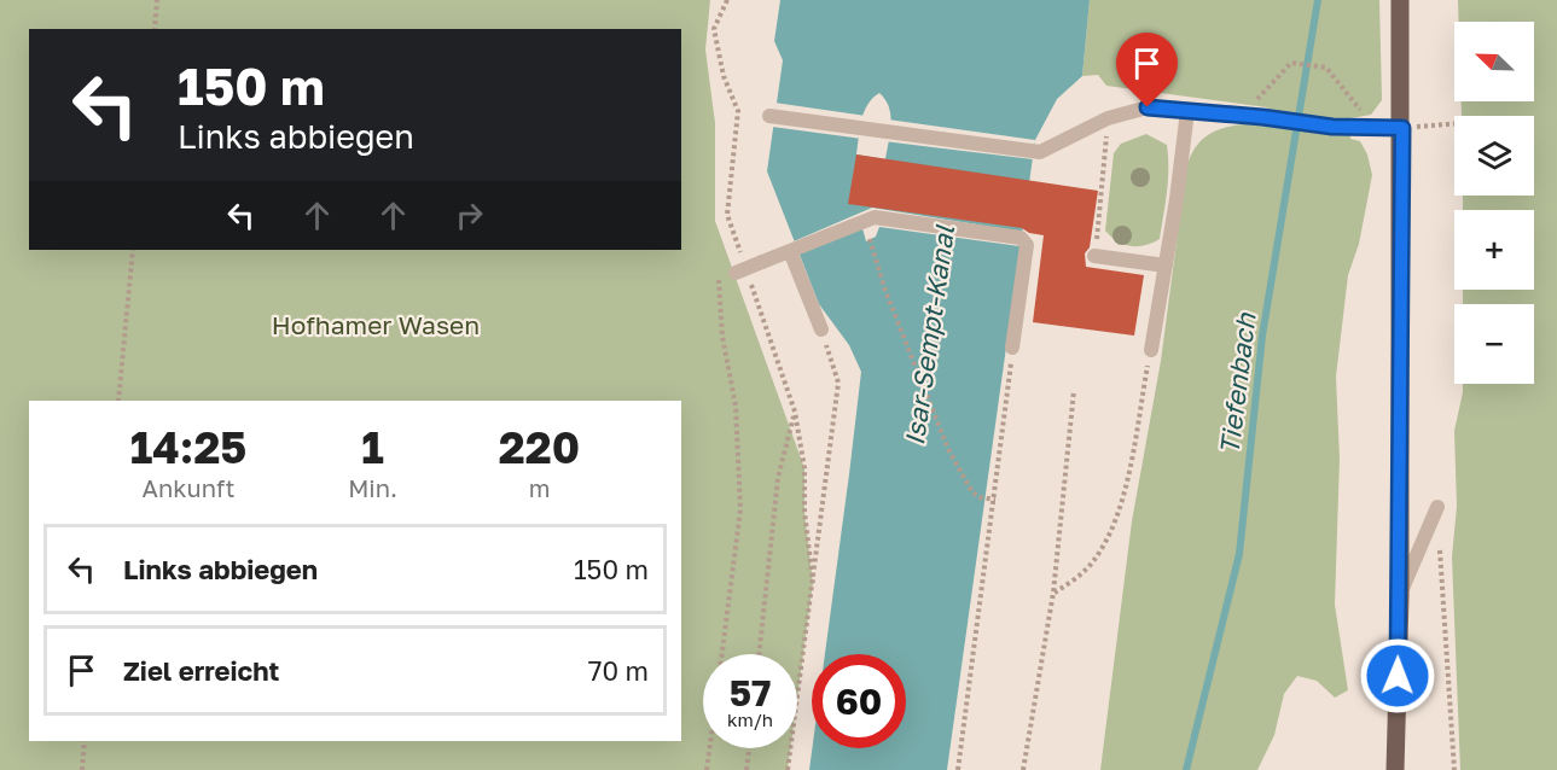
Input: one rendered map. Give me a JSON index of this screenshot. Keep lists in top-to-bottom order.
{
  "water": ["Isar-Sempt-Kanal", "Tiefenbach"],
  "parks": ["Hofhamer Wasen"],
  "north": "top left",
  "page": {
    "map_buttons": ["+", "−"],
    "turn": ["150 m", "Links abbiegen"],
    "eta": [
      "14:25",
      "Ankunft",
      "1",
      "Min.",
      "220",
      "m"
    ],
    "list": [
      {
        "name": "Links abbiegen",
        "value": "150 m"
      },
      {
        "name": "Ziel erreicht",
        "value": "70 m"
      }
    ],
    "speed": "57 km/h",
    "limit": "60"
  }
}
